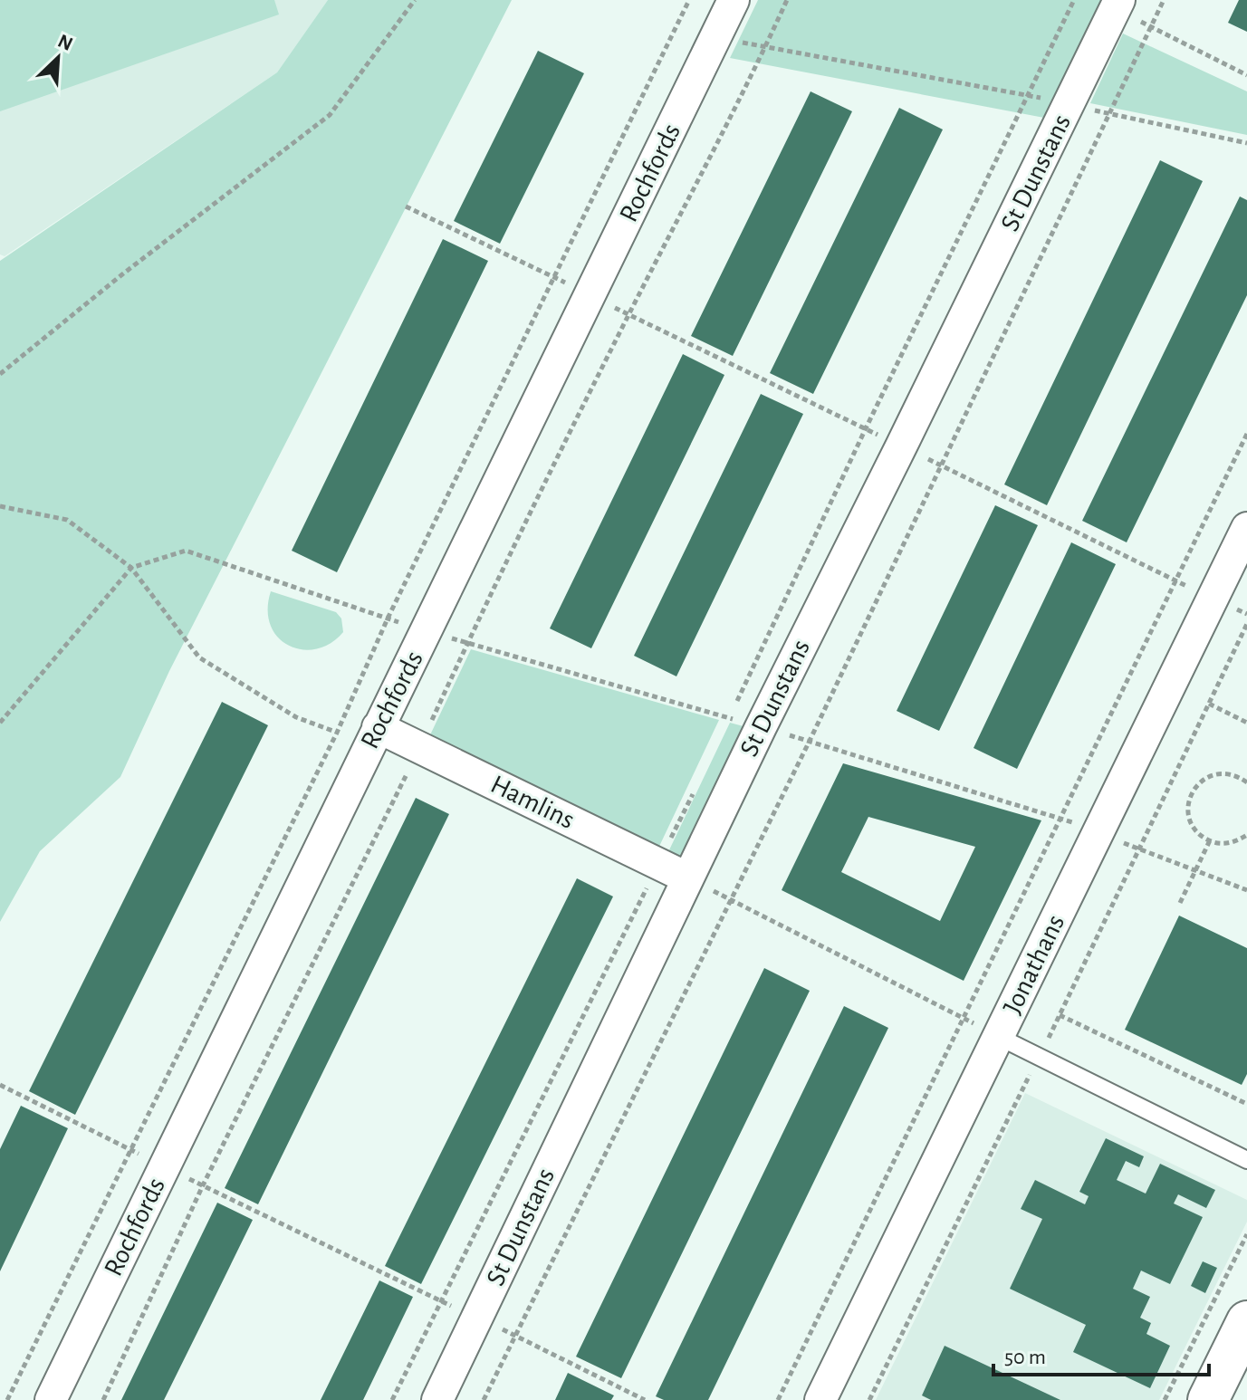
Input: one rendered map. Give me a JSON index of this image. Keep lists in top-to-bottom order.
{
  "streets": {
    "street": [
      "Rochfords",
      "St Dunstans",
      "Hamlins",
      "Jonathans"
    ]
  },
  "crossings": [
    ["Rochfords", "Hamlins"],
    ["St Dunstans", "Hamlins"]
  ],
  "scale_bar": "50 m",
  "north": "top right"
}
